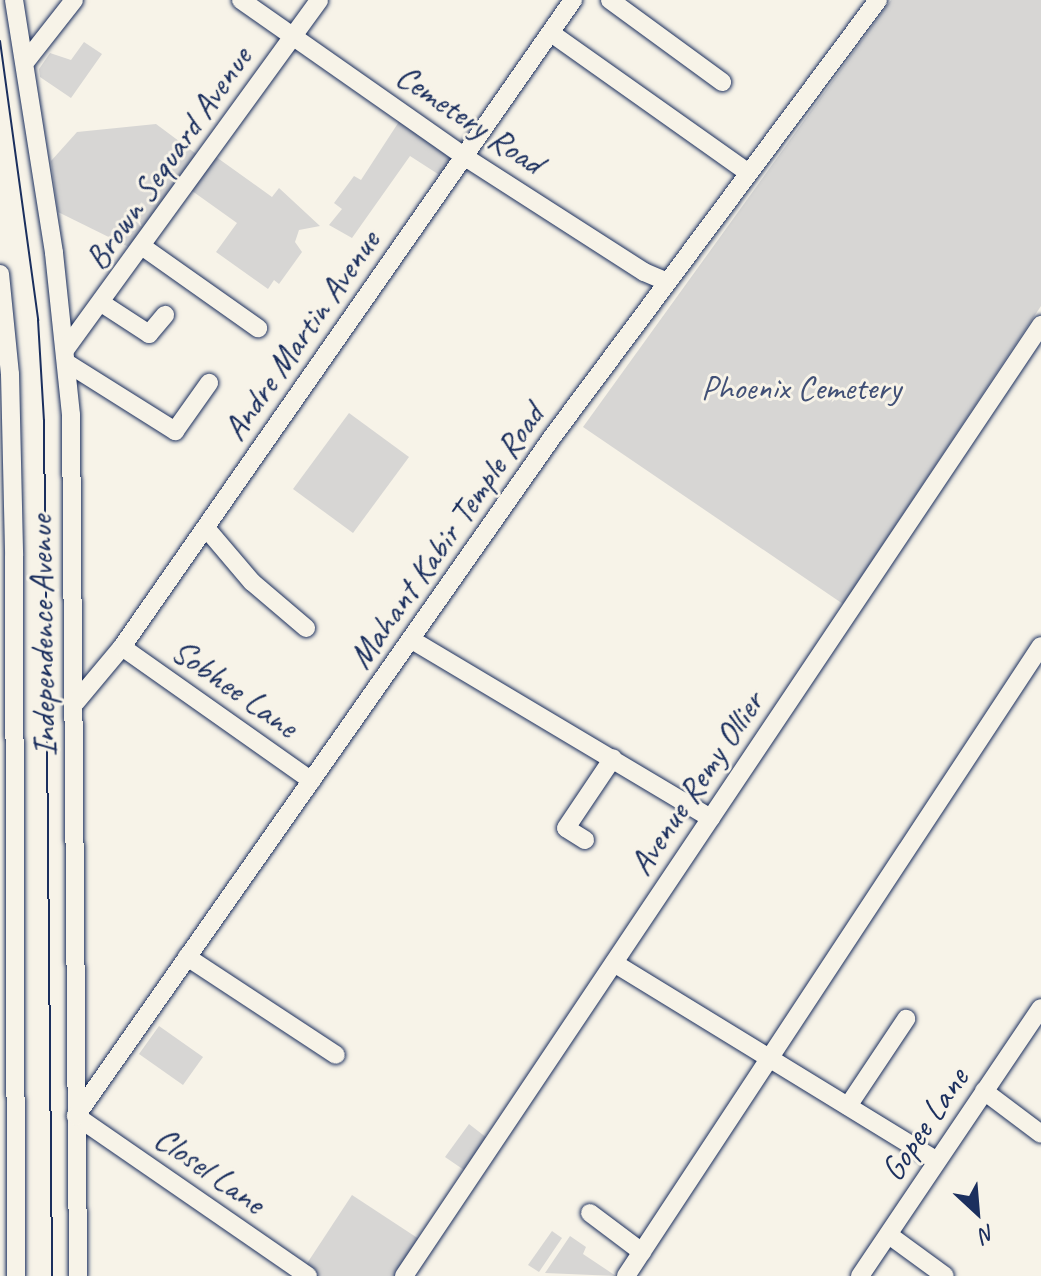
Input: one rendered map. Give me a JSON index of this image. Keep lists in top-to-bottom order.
{
  "streets": {
    "street": [
      "Cemetery Road",
      "Brown Sequard Avenue",
      "Andre Martin Avenue",
      "Mahant Kabir Temple Road",
      "Independence Avenue",
      "Sobhee Lane",
      "Avenue Remy Ollier",
      "Gopee Lane",
      "Closel Lane"
    ]
  },
  "crossings": [
    ["Cemetery Road", "Brown Sequard Avenue"],
    ["Cemetery Road", "Andre Martin Avenue"],
    ["Cemetery Road", "Mahant Kabir Temple Road"],
    ["Brown Sequard Avenue", "Independence Avenue"],
    ["Andre Martin Avenue", "Independence Avenue"],
    ["Andre Martin Avenue", "Sobhee Lane"],
    ["Mahant Kabir Temple Road", "Independence Avenue"],
    ["Mahant Kabir Temple Road", "Sobhee Lane"],
    ["Mahant Kabir Temple Road", "Closel Lane"],
    ["Independence Avenue", "Closel Lane"]
  ],
  "parks": ["Phoenix Cemetery"],
  "north": "bottom right"
}
